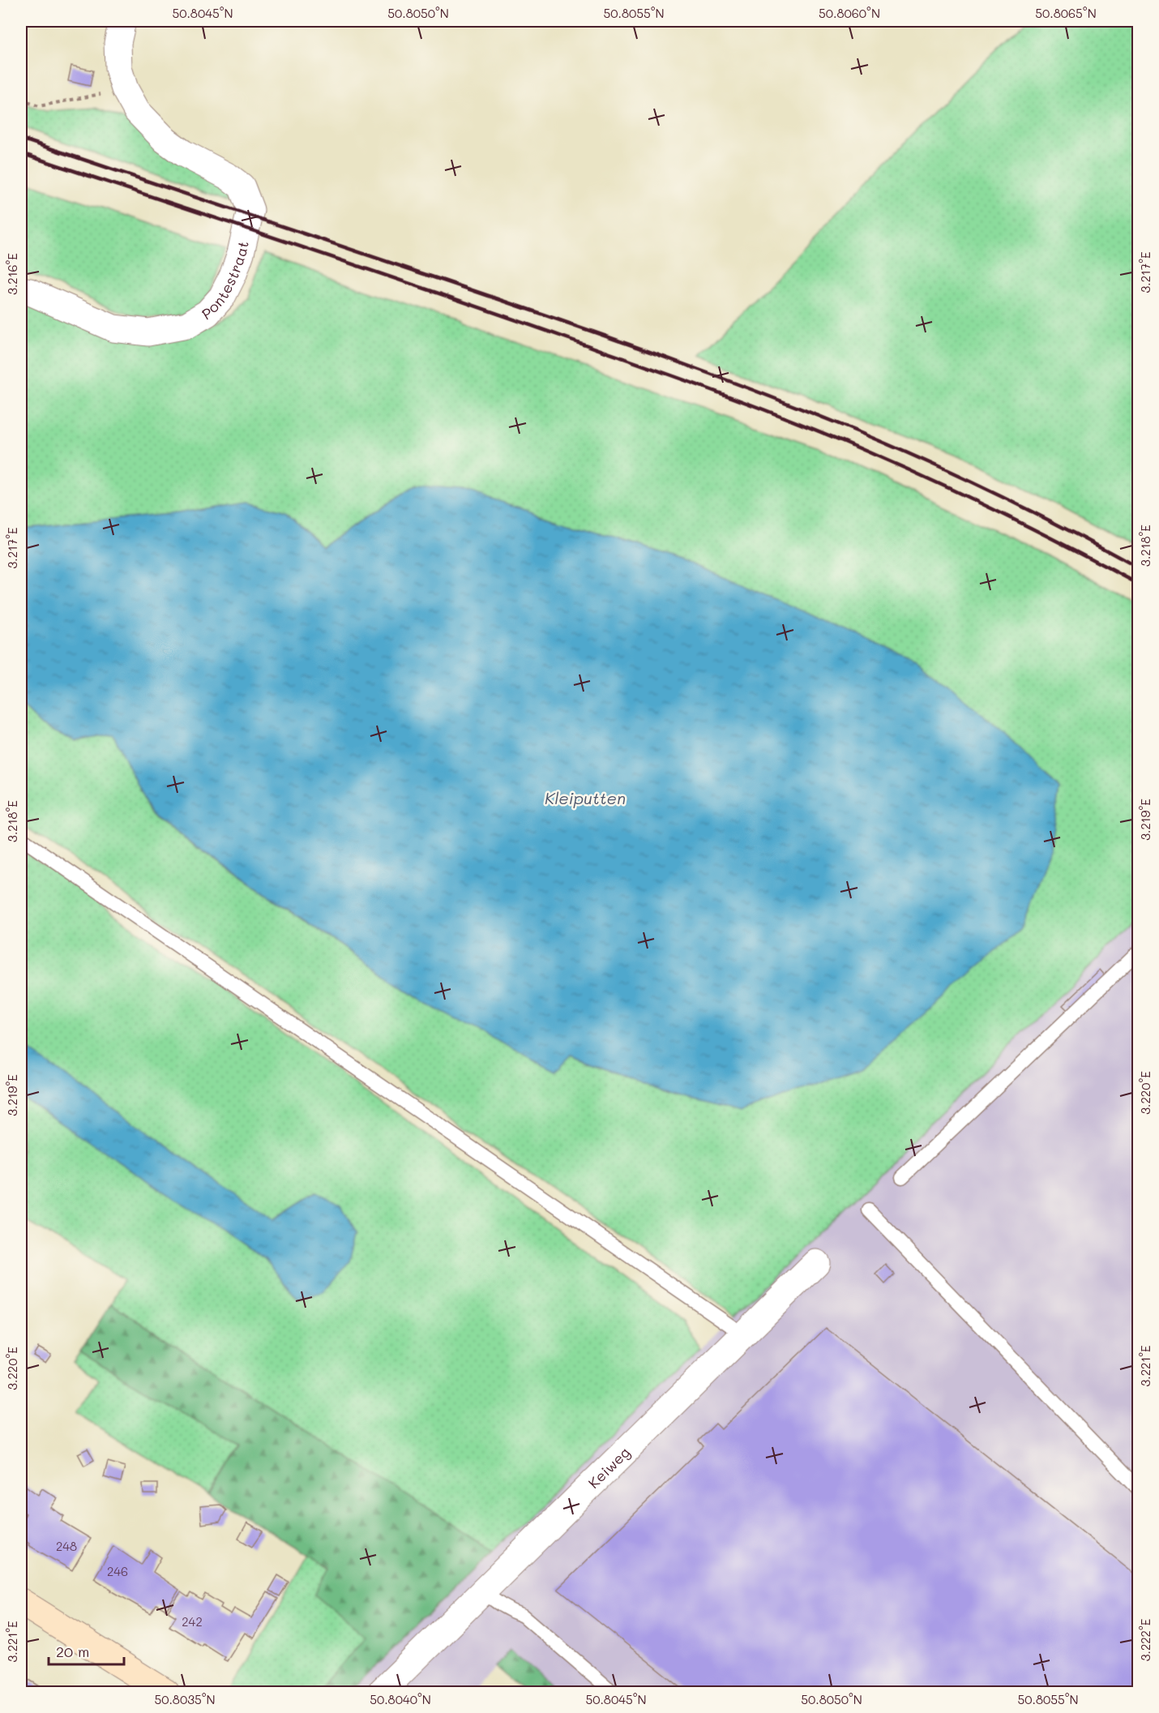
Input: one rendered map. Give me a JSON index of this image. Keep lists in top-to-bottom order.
{
  "streets": {
    "street": ["Pontestraat", "Keiweg"]
  },
  "water": ["Kleiputten"],
  "house_numbers": ["248", "246", "242"],
  "scale_bar": "20 m",
  "coordinates": [
    "50.8045°N",
    "50.8050°N",
    "50.8055°N",
    "50.8060°N",
    "50.8065°N",
    "3.217°E",
    "3.216°E",
    "3.218°E",
    "3.219°E",
    "3.220°E",
    "3.221°E",
    "3.222°E",
    "50.8035°N",
    "50.8040°N"
  ]
}
